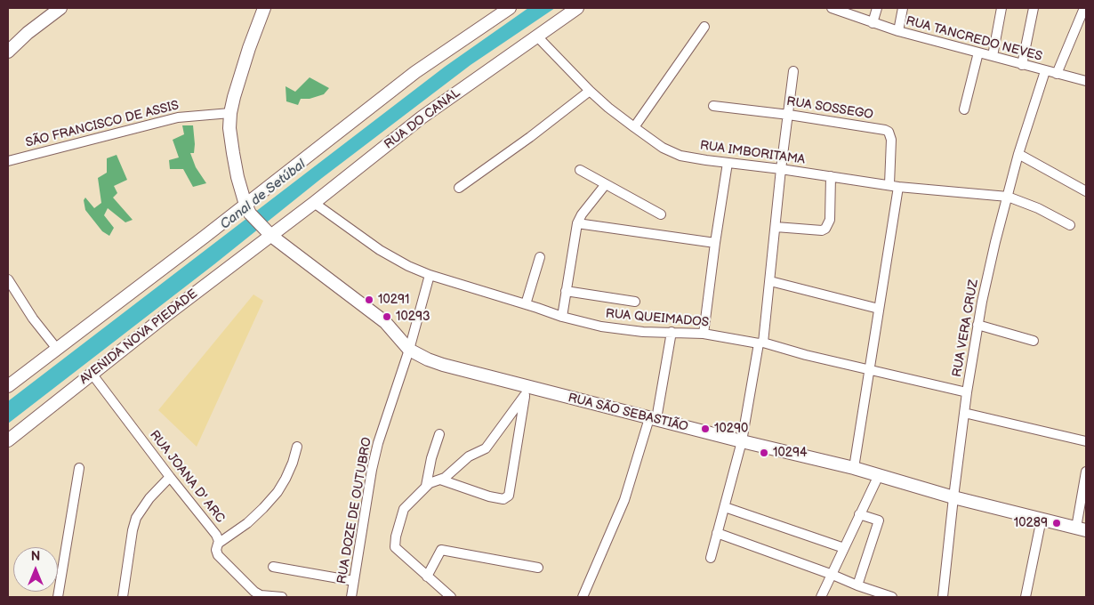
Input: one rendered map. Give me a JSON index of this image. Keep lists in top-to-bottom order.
{
  "streets": {
    "street": [
      "RUA TANCREDO NEVES",
      "RUA SOSSEGO",
      "RUA DO CANAL",
      "SÃO FRANCISCO DE ASSIS",
      "RUA IMBORITAMA",
      "RUA QUEIMADOS",
      "RUA VERA CRUZ",
      "AVENIDA NOVA PIEDADE",
      "RUA SÃO SEBASTIÃO",
      "RUA JOANA D' ARC",
      "RUA DOZE DE OUTUBRO"
    ]
  },
  "crossings": [
    ["RUA TANCREDO NEVES", "RUA VERA CRUZ"],
    ["RUA SOSSEGO", "RUA IMBORITAMA"],
    ["RUA DO CANAL", "RUA IMBORITAMA"],
    ["RUA DO CANAL", "RUA QUEIMADOS"],
    ["RUA DO CANAL", "AVENIDA NOVA PIEDADE"],
    ["RUA DO CANAL", "RUA SÃO SEBASTIÃO"],
    ["RUA IMBORITAMA", "RUA VERA CRUZ"],
    ["RUA QUEIMADOS", "RUA VERA CRUZ"],
    ["RUA QUEIMADOS", "RUA DOZE DE OUTUBRO"],
    ["RUA VERA CRUZ", "RUA SÃO SEBASTIÃO"],
    ["AVENIDA NOVA PIEDADE", "RUA SÃO SEBASTIÃO"],
    ["AVENIDA NOVA PIEDADE", "RUA JOANA D' ARC"],
    ["RUA SÃO SEBASTIÃO", "RUA DOZE DE OUTUBRO"]
  ],
  "water": ["Canal de Setúbal"],
  "places": [
    "10291",
    "10293",
    "10290",
    "10294",
    "10289"
  ],
  "north": "top"
}
